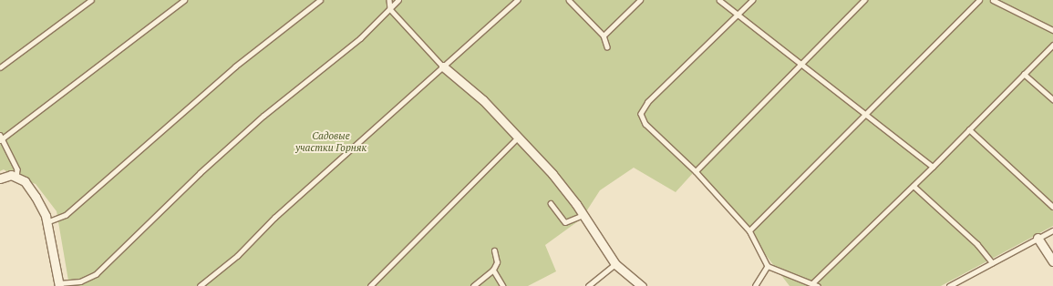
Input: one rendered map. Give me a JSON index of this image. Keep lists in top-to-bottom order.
{
  "parks": ["Садовые участки Горняк"]
}
